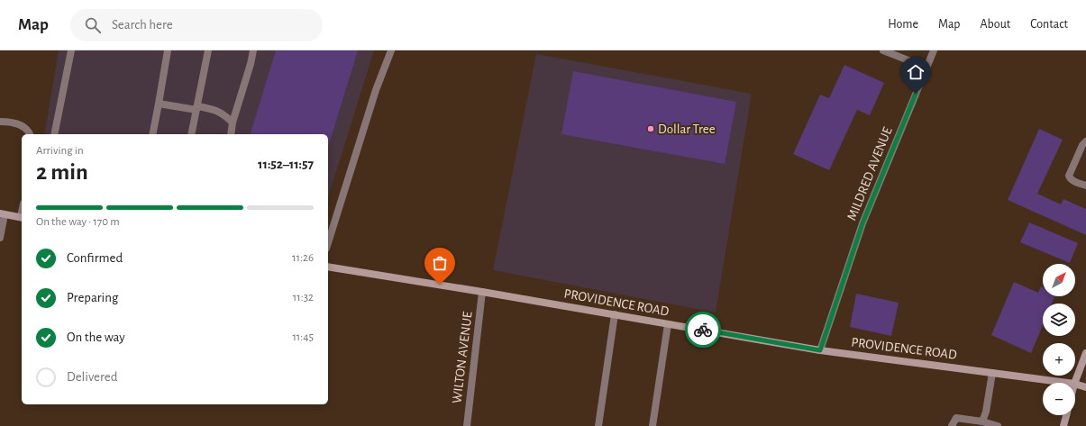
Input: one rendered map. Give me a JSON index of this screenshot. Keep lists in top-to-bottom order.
{
  "streets": {
    "street": ["MILDRED AVENUE", "PROVIDENCE ROAD", "WILTON AVENUE"]
  },
  "crossings": [
    ["MILDRED AVENUE", "PROVIDENCE ROAD"],
    ["PROVIDENCE ROAD", "WILTON AVENUE"]
  ],
  "places": ["Dollar Tree"],
  "north": "top right",
  "page": {
    "header": "Map",
    "search": "Search here",
    "nav": [
      "Home",
      "Map",
      "About",
      "Contact"
    ],
    "heading": ["2 min", "Arriving in", "11:52–11:57"],
    "bar": "On the way · 170 m",
    "list": [
      ["Confirmed", "11:26"],
      ["Preparing", "11:32"],
      ["On the way", "11:45"],
      "Delivered"
    ],
    "map_buttons": ["+", "−"]
  }
}
